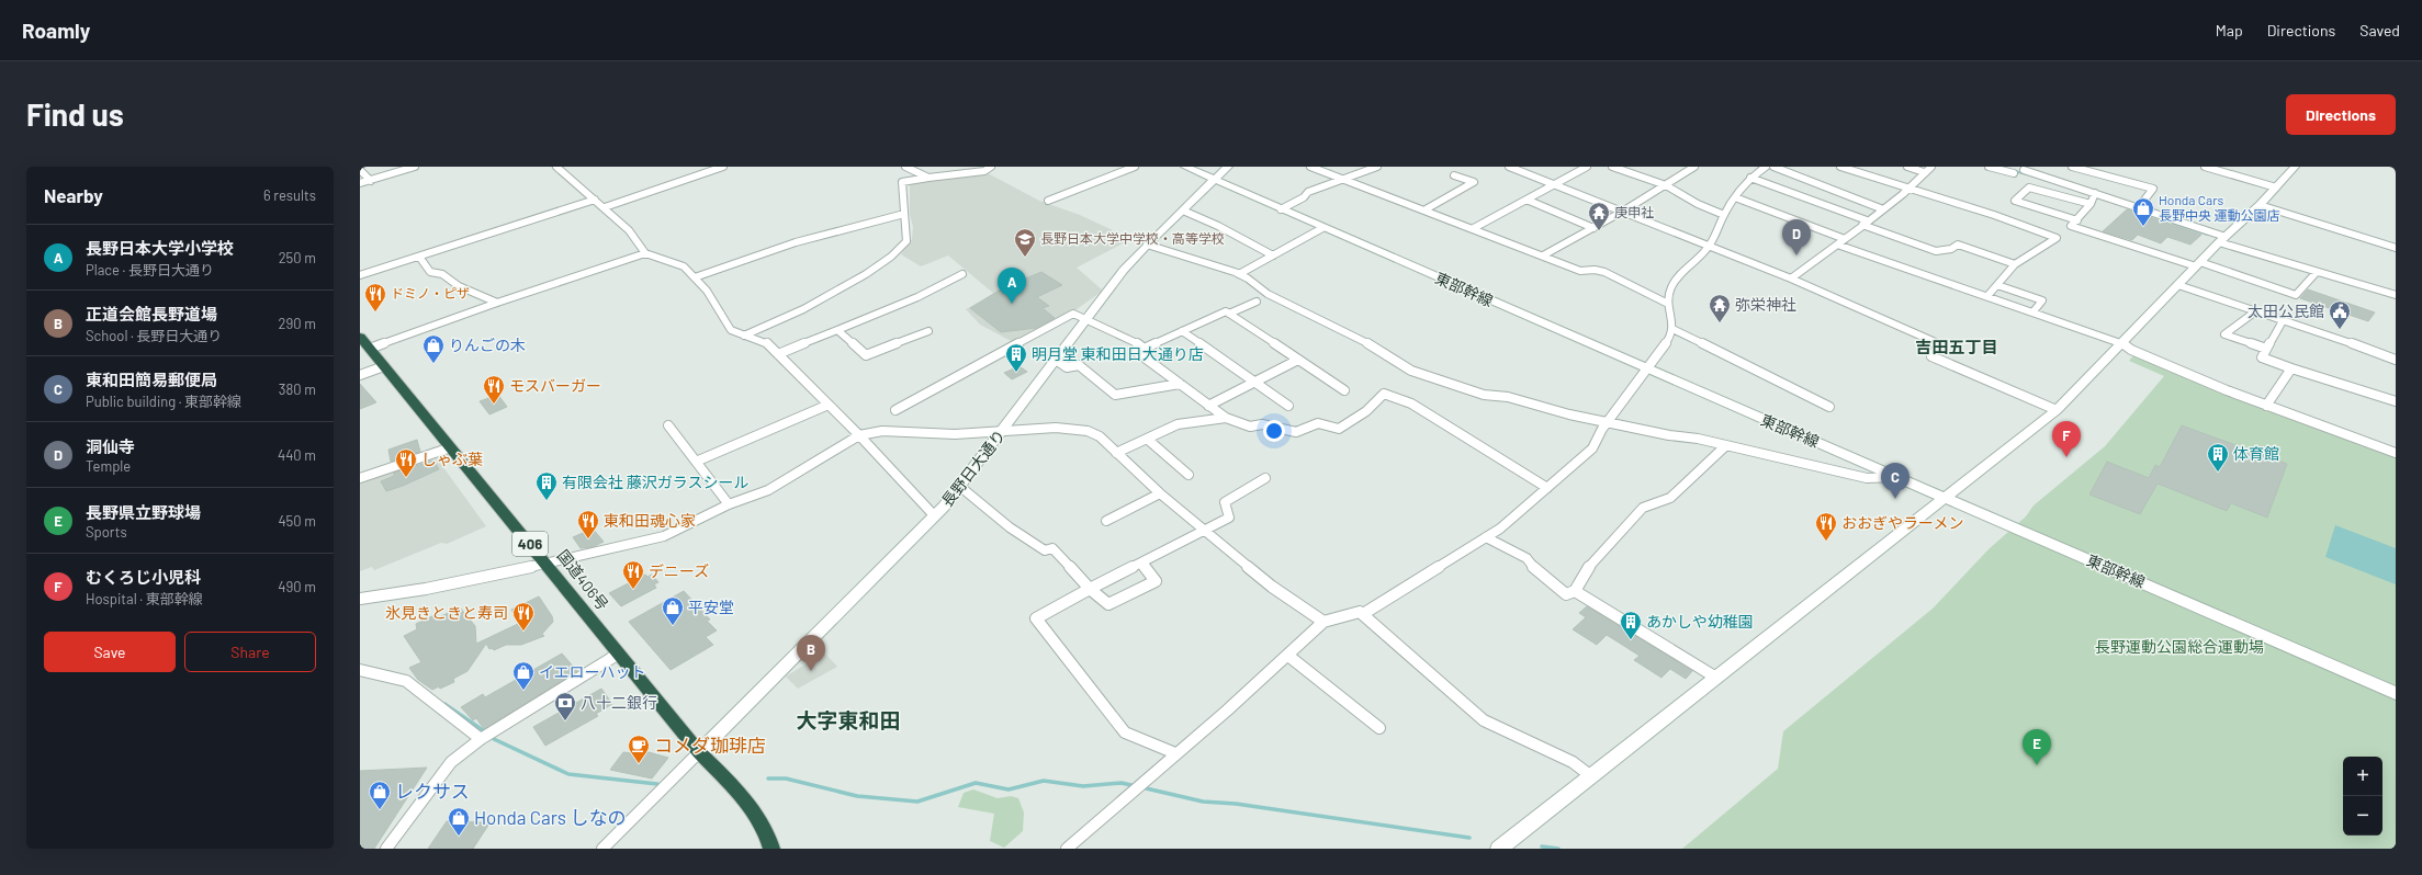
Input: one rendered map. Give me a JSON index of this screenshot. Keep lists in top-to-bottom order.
{
  "streets": {
    "highway": ["406", "国道406号"],
    "street": ["東部幹線", "長野日大通り"]
  },
  "crossings": [
    ["東部幹線", "長野日大通り"],
    ["長野日大通り", "国道406号"]
  ],
  "districts": ["吉田五丁目", "大字東和田"],
  "parks": ["長野運動公園総合運動場"],
  "places": {
    "shop": [
      "Honda Cars 長野中央 運動公園店",
      "りんごの木",
      "平安堂",
      "イエローハット",
      "レクサス",
      "Honda Cars しなの"
    ],
    "temple": ["庚申社", "弥栄神社"],
    "school or university": ["長野日本大学中学校・高等学校"],
    "restaurant": [
      "ドミノ・ピザ",
      "モスバーガー",
      "しゃぶ葉",
      "東和田魂心家",
      "おおぎやラーメン",
      "デニーズ",
      "氷見きときと寿司"
    ],
    "public building": ["太田公民館"],
    "building": [
      "明月堂 東和田日大通り店",
      "体育館",
      "有限会社 藤沢ガラスシール",
      "あかしや幼稚園"
    ],
    "bank": ["八十二銀行"],
    "cafe": ["コメダ珈琲店"]
  },
  "page": {
    "header": "Roamly",
    "nav": ["Map", "Directions", "Saved"],
    "buttons": [
      "Directions",
      ["Save", "Share"]
    ],
    "title": "Find us",
    "heading": ["Nearby", "6 results"],
    "pins": [
      "D",
      "A",
      "F",
      "C",
      "B",
      "E"
    ],
    "list": [
      {
        "mark": "A",
        "name": "長野日本大学小学校",
        "note": "Place · 長野日大通り",
        "value": "250 m"
      },
      {
        "mark": "B",
        "name": "正道会館長野道場",
        "note": "School · 長野日大通り",
        "value": "290 m"
      },
      {
        "mark": "C",
        "name": "東和田簡易郵便局",
        "note": "Public building · 東部幹線",
        "value": "380 m"
      },
      {
        "mark": "D",
        "name": "洞仙寺",
        "note": "Temple",
        "value": "440 m"
      },
      {
        "mark": "E",
        "name": "長野県立野球場",
        "note": "Sports",
        "value": "450 m"
      },
      {
        "mark": "F",
        "name": "むくろじ小児科",
        "note": "Hospital · 東部幹線",
        "value": "490 m"
      }
    ],
    "map_buttons": ["+", "−"]
  }
}
